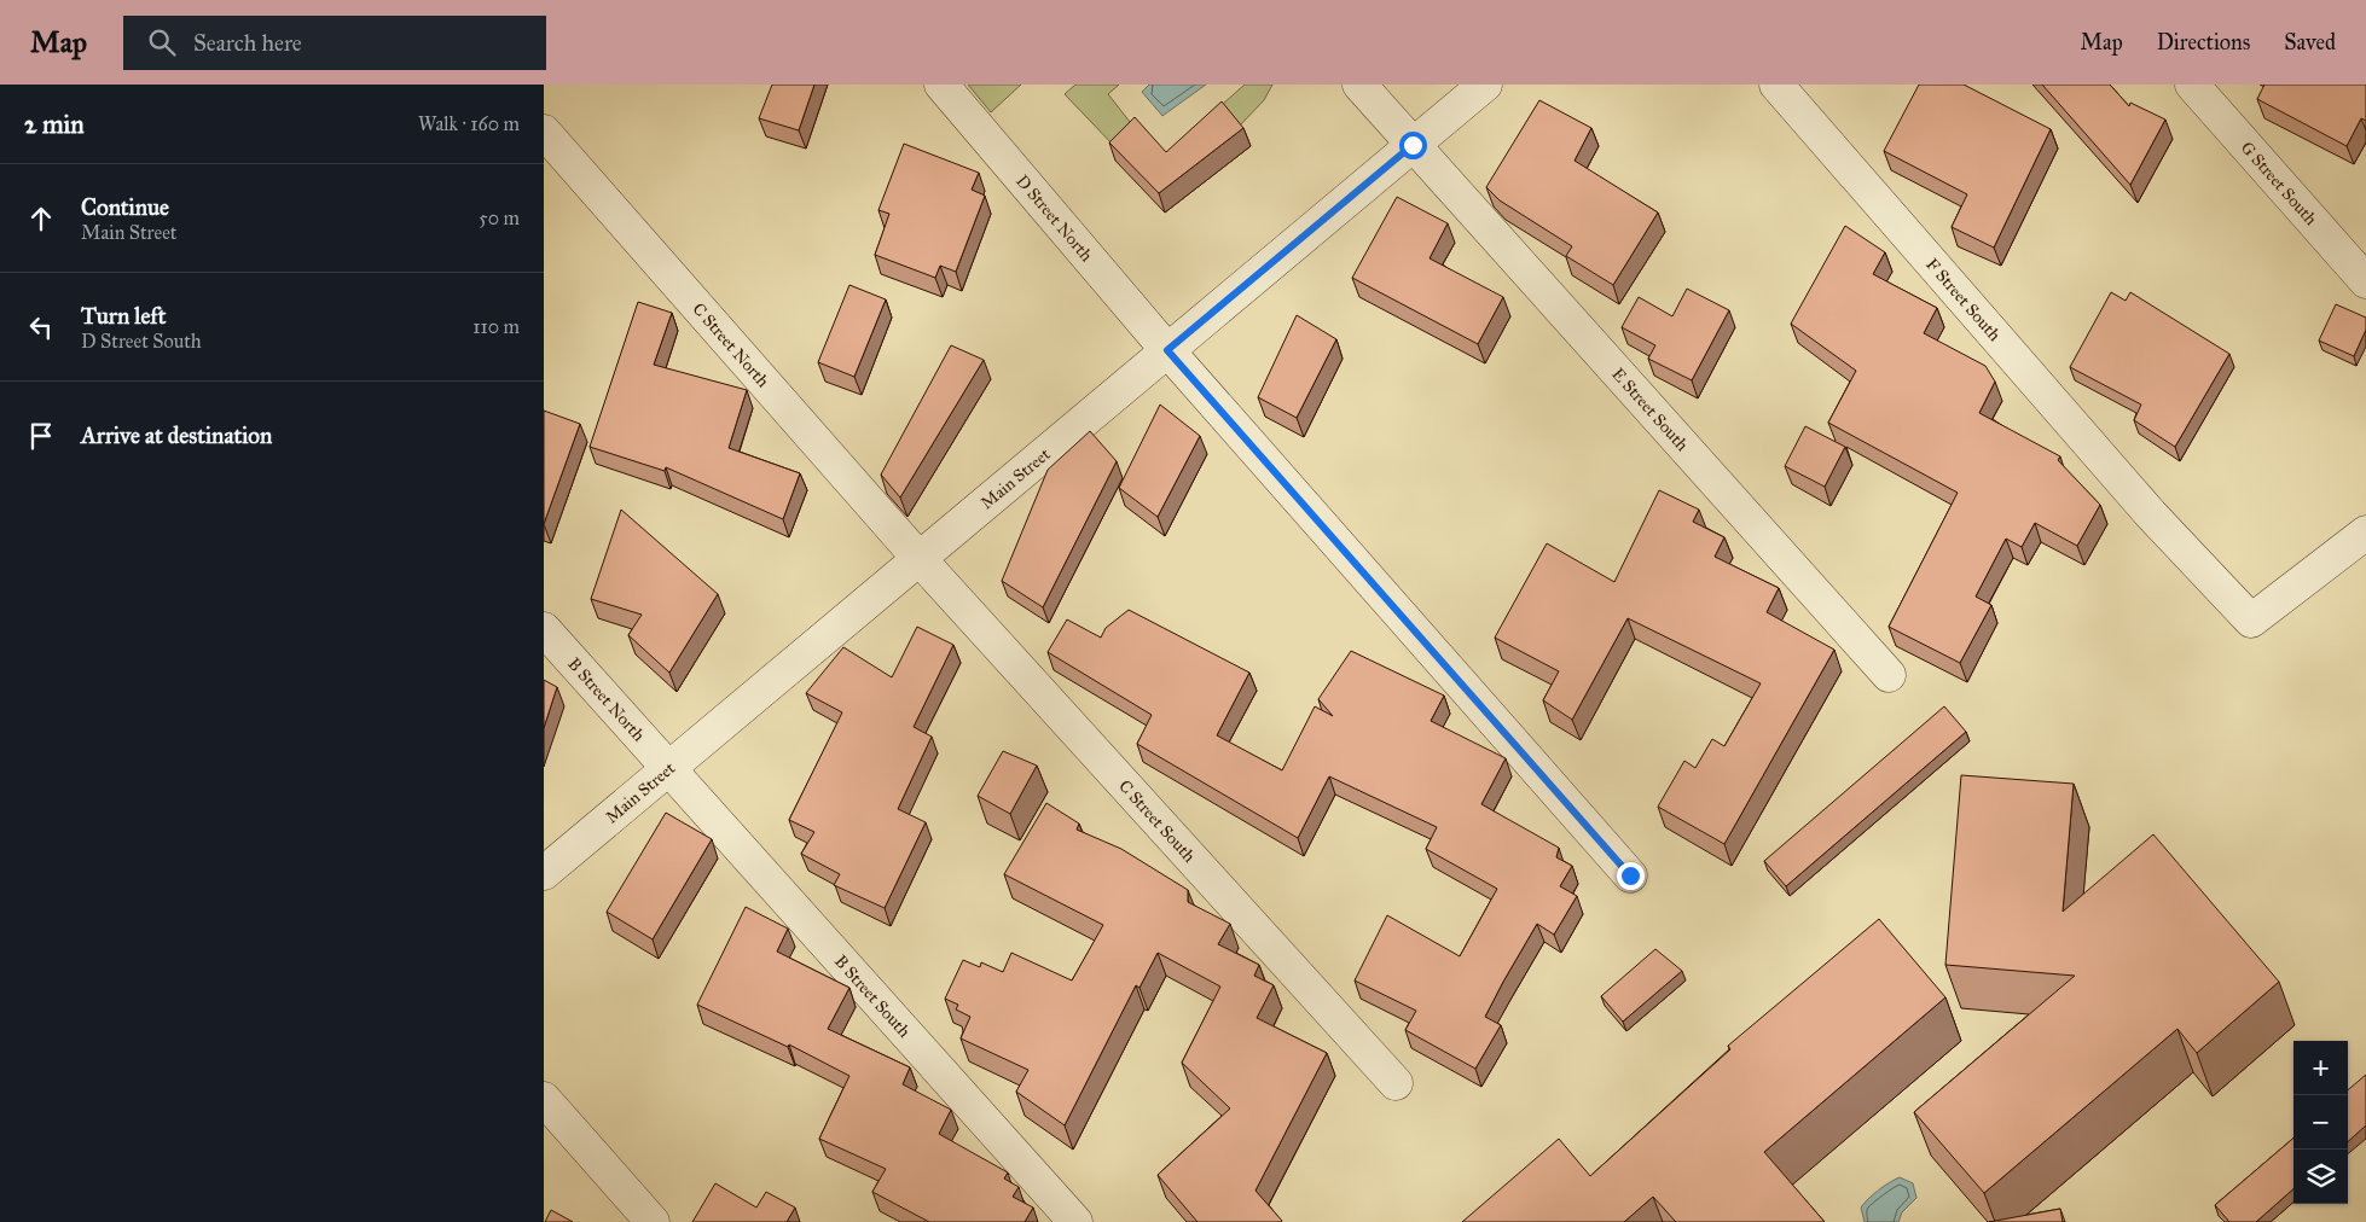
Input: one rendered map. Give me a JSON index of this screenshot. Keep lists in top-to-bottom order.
{
  "streets": {
    "lane": [
      "G Street South",
      "D Street North",
      "F Street South",
      "C Street North",
      "E Street South",
      "Main Street",
      "B Street North",
      "C Street South",
      "B Street South"
    ]
  },
  "crossings": [
    ["D Street North", "Main Street"],
    ["C Street North", "Main Street"],
    ["C Street North", "C Street South"],
    ["E Street South", "Main Street"],
    ["Main Street", "B Street North"],
    ["Main Street", "C Street South"],
    ["Main Street", "B Street South"],
    ["B Street North", "B Street South"]
  ],
  "page": {
    "header": "Map",
    "search": "Search here",
    "nav": ["Map", "Directions", "Saved"],
    "heading": ["2 min", "Walk · 160 m"],
    "list": [
      ["Continue", "Main Street", "50 m"],
      ["Turn left", "D Street South", "110 m"],
      "Arrive at destination"
    ],
    "map_buttons": ["+", "−"]
  }
}
